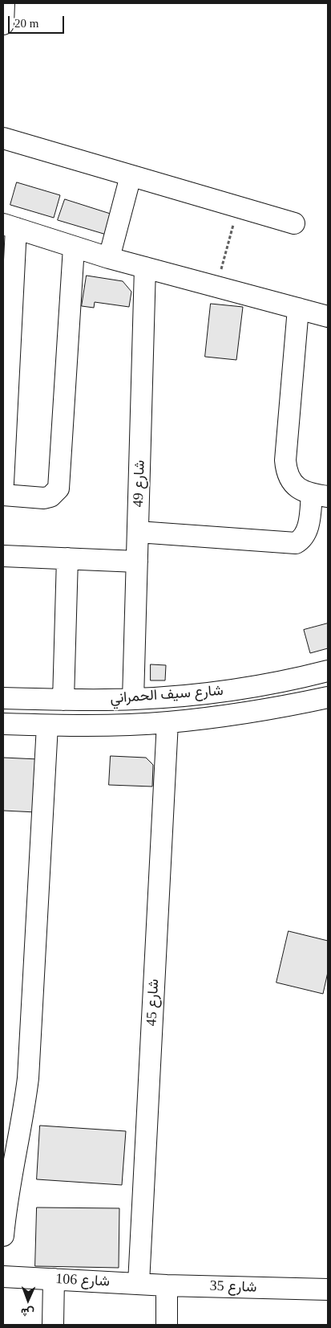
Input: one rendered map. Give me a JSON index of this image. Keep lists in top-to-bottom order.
{
  "streets": {
    "street": [
      "شارع 49",
      "شارع سيف الحمراني",
      "شارع 45",
      "شارع 106",
      "شارع 35"
    ]
  },
  "crossings": [
    ["شارع 49", "شارع سيف الحمراني"],
    ["شارع سيف الحمراني", "شارع 45"],
    ["شارع 45", "شارع 106"],
    ["شارع 45", "شارع 35"],
    ["شارع 106", "شارع 35"]
  ],
  "scale_bar": "20 m",
  "north": "bottom"
}
